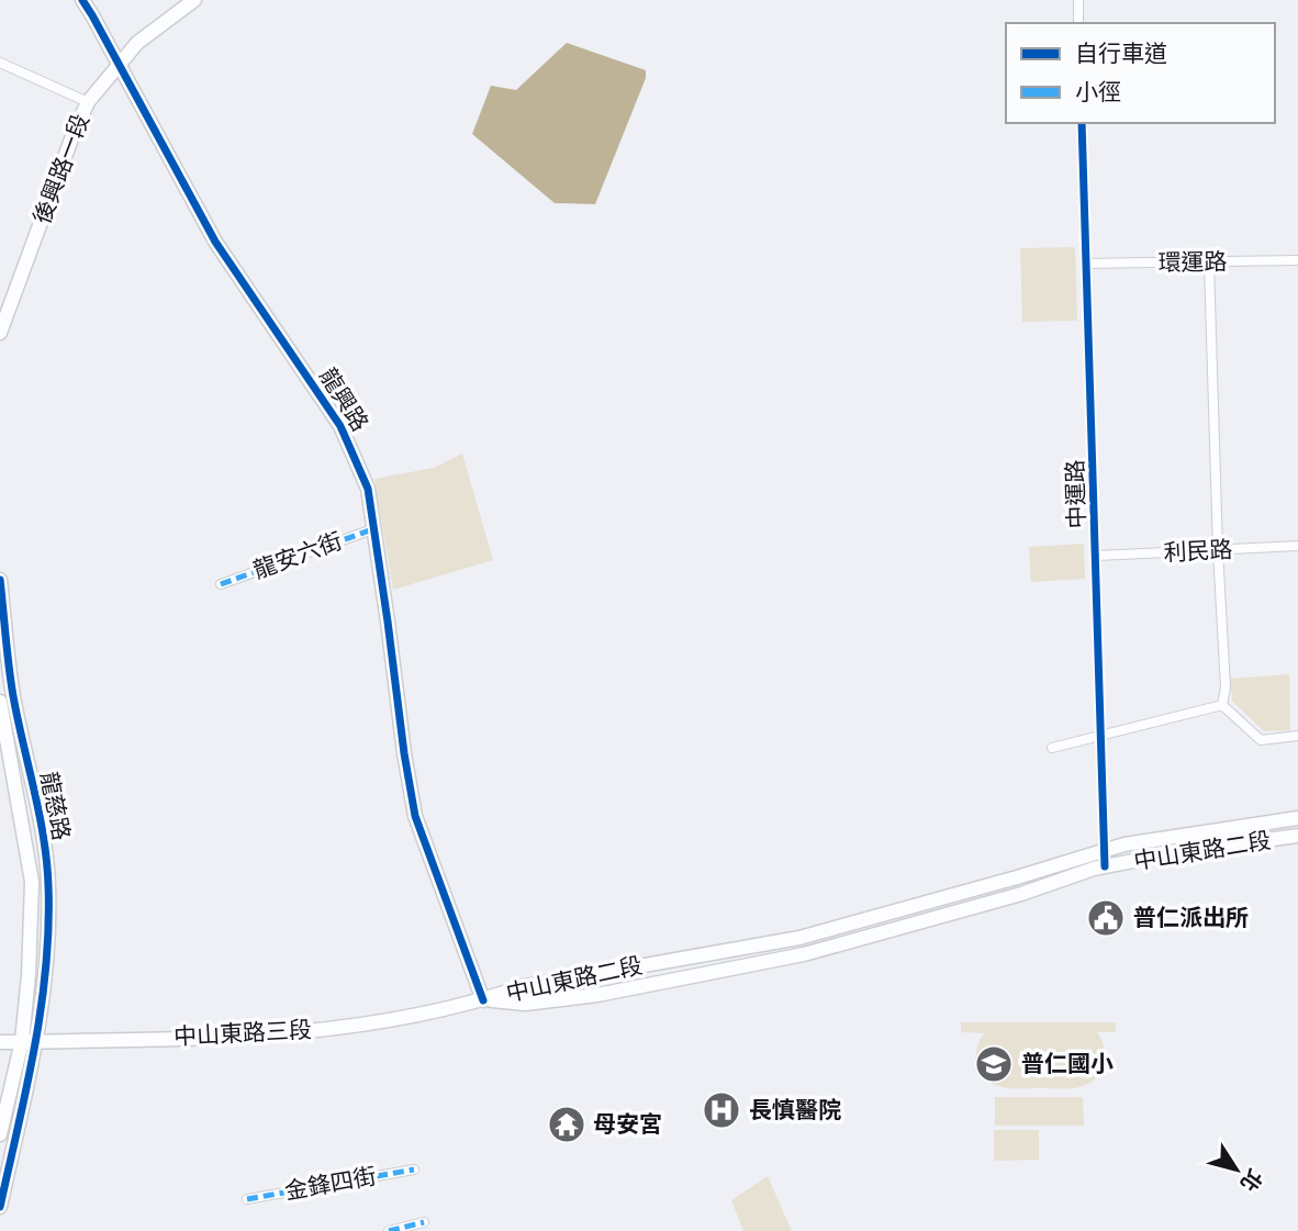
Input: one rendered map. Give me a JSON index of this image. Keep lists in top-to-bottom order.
{
  "streets": {
    "street": [
      "後興路一段",
      "環運路",
      "龍興路",
      "中運路",
      "利民路",
      "龍安六街",
      "龍慈路",
      "中山東路二段",
      "中山東路三段",
      "金鋒四街"
    ]
  },
  "crossings": [
    ["後興路一段", "龍興路"],
    ["環運路", "中運路"],
    ["龍興路", "龍安六街"],
    ["龍興路", "中山東路二段"],
    ["龍興路", "中山東路三段"],
    ["中運路", "利民路"],
    ["中運路", "中山東路二段"],
    ["龍慈路", "中山東路三段"],
    ["中山東路二段", "中山東路三段"]
  ],
  "places": {
    "public building": ["普仁派出所"],
    "school or university": ["普仁國小"],
    "hospital": ["長慎醫院"],
    "temple": ["母安宮"]
  },
  "legend": ["自行車道", "小徑"],
  "north": "bottom right"
}
